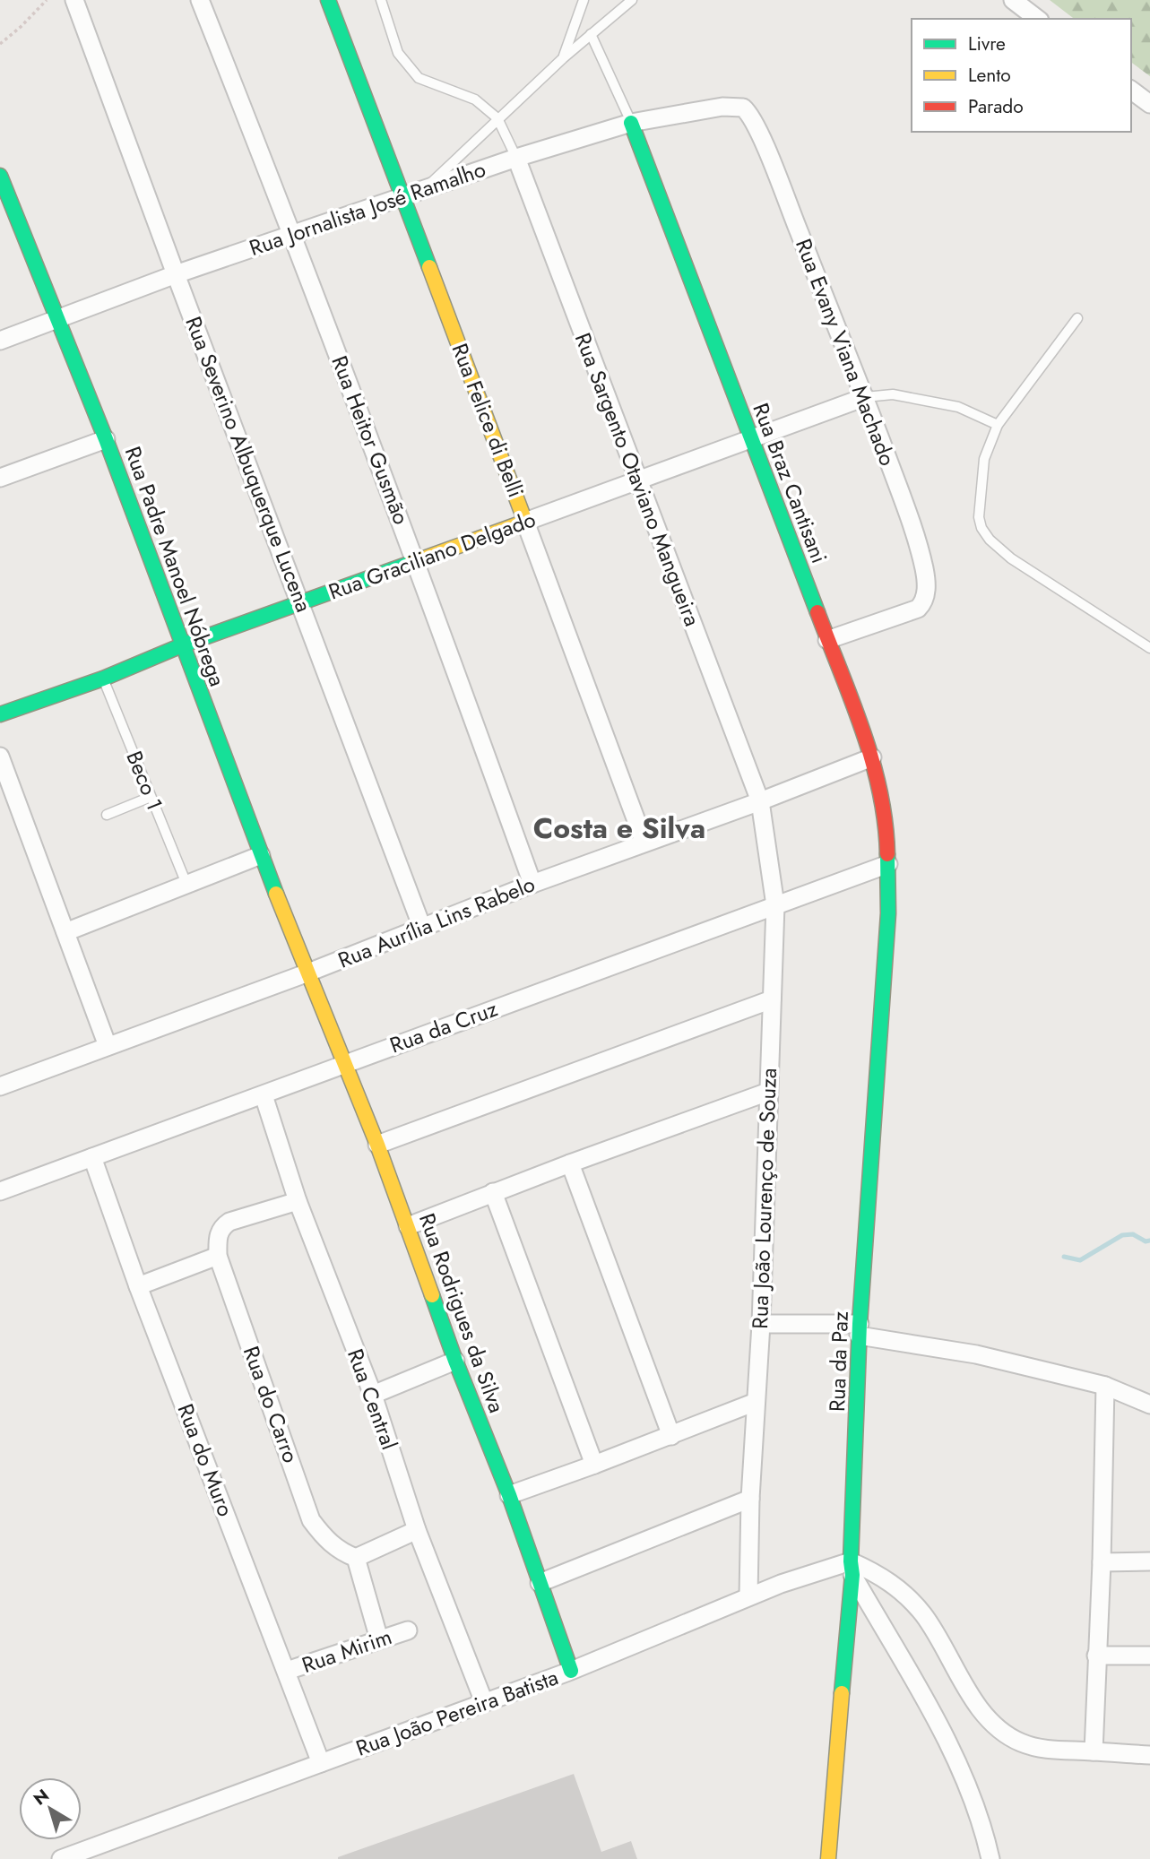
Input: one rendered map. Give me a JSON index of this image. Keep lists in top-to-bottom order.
{
  "streets": {
    "street": [
      "Rua Jornalista José Ramalho",
      "Rua Evany Viana Machado",
      "Rua Felice di Belli",
      "Rua Heitor Gusmão",
      "Rua Severino Albuquerque Lucena",
      "Rua Sargento Otaviano Mangueira",
      "Rua Braz Cantisani",
      "Rua Graciliano Delgado",
      "Rua Padre Manoel Nóbrega",
      "Rua Aurília Lins Rabelo",
      "Rua da Cruz",
      "Rua João Lourenço de Souza",
      "Rua Rodrigues da Silva",
      "Rua da Paz",
      "Rua Central",
      "Rua do Carro",
      "Rua do Muro",
      "Rua Mirim",
      "Rua João Pereira Batista"
    ],
    "lane": ["Beco 1"]
  },
  "crossings": [
    ["Rua Jornalista José Ramalho", "Rua Evany Viana Machado"],
    ["Rua Jornalista José Ramalho", "Rua Felice di Belli"],
    ["Rua Jornalista José Ramalho", "Rua Heitor Gusmão"],
    ["Rua Jornalista José Ramalho", "Rua Severino Albuquerque Lucena"],
    ["Rua Jornalista José Ramalho", "Rua Sargento Otaviano Mangueira"],
    ["Rua Jornalista José Ramalho", "Rua Braz Cantisani"],
    ["Rua Jornalista José Ramalho", "Rua Padre Manoel Nóbrega"],
    ["Rua Evany Viana Machado", "Rua Braz Cantisani"],
    ["Rua Evany Viana Machado", "Rua Graciliano Delgado"],
    ["Rua Felice di Belli", "Rua Graciliano Delgado"],
    ["Rua Felice di Belli", "Rua Aurília Lins Rabelo"],
    ["Rua Heitor Gusmão", "Rua Graciliano Delgado"],
    ["Rua Heitor Gusmão", "Rua Aurília Lins Rabelo"],
    ["Rua Severino Albuquerque Lucena", "Rua Graciliano Delgado"],
    ["Rua Severino Albuquerque Lucena", "Rua Aurília Lins Rabelo"],
    ["Rua Sargento Otaviano Mangueira", "Rua Graciliano Delgado"],
    ["Rua Sargento Otaviano Mangueira", "Rua Aurília Lins Rabelo"],
    ["Rua Sargento Otaviano Mangueira", "Rua João Lourenço de Souza"],
    ["Rua Braz Cantisani", "Rua Graciliano Delgado"],
    ["Rua Braz Cantisani", "Rua Aurília Lins Rabelo"],
    ["Rua Braz Cantisani", "Rua da Cruz"],
    ["Rua Braz Cantisani", "Rua da Paz"],
    ["Rua Graciliano Delgado", "Rua Padre Manoel Nóbrega"],
    ["Rua Graciliano Delgado", "Beco 1"],
    ["Rua Padre Manoel Nóbrega", "Rua Aurília Lins Rabelo"],
    ["Rua Padre Manoel Nóbrega", "Rua Rodrigues da Silva"],
    ["Rua Aurília Lins Rabelo", "Rua João Lourenço de Souza"],
    ["Rua Aurília Lins Rabelo", "Rua Rodrigues da Silva"],
    ["Rua da Cruz", "Rua João Lourenço de Souza"],
    ["Rua da Cruz", "Rua Rodrigues da Silva"],
    ["Rua da Cruz", "Rua da Paz"],
    ["Rua da Cruz", "Rua Central"],
    ["Rua da Cruz", "Rua do Muro"],
    ["Rua João Lourenço de Souza", "Rua João Pereira Batista"],
    ["Rua Rodrigues da Silva", "Rua João Pereira Batista"],
    ["Rua da Paz", "Rua João Pereira Batista"],
    ["Rua Central", "Rua do Carro"],
    ["Rua Central", "Rua João Pereira Batista"],
    ["Rua do Muro", "Rua Mirim"],
    ["Rua do Muro", "Rua João Pereira Batista"]
  ],
  "districts": ["Costa e Silva"],
  "legend": ["Livre", "Lento", "Parado"],
  "north": "top left"
}
